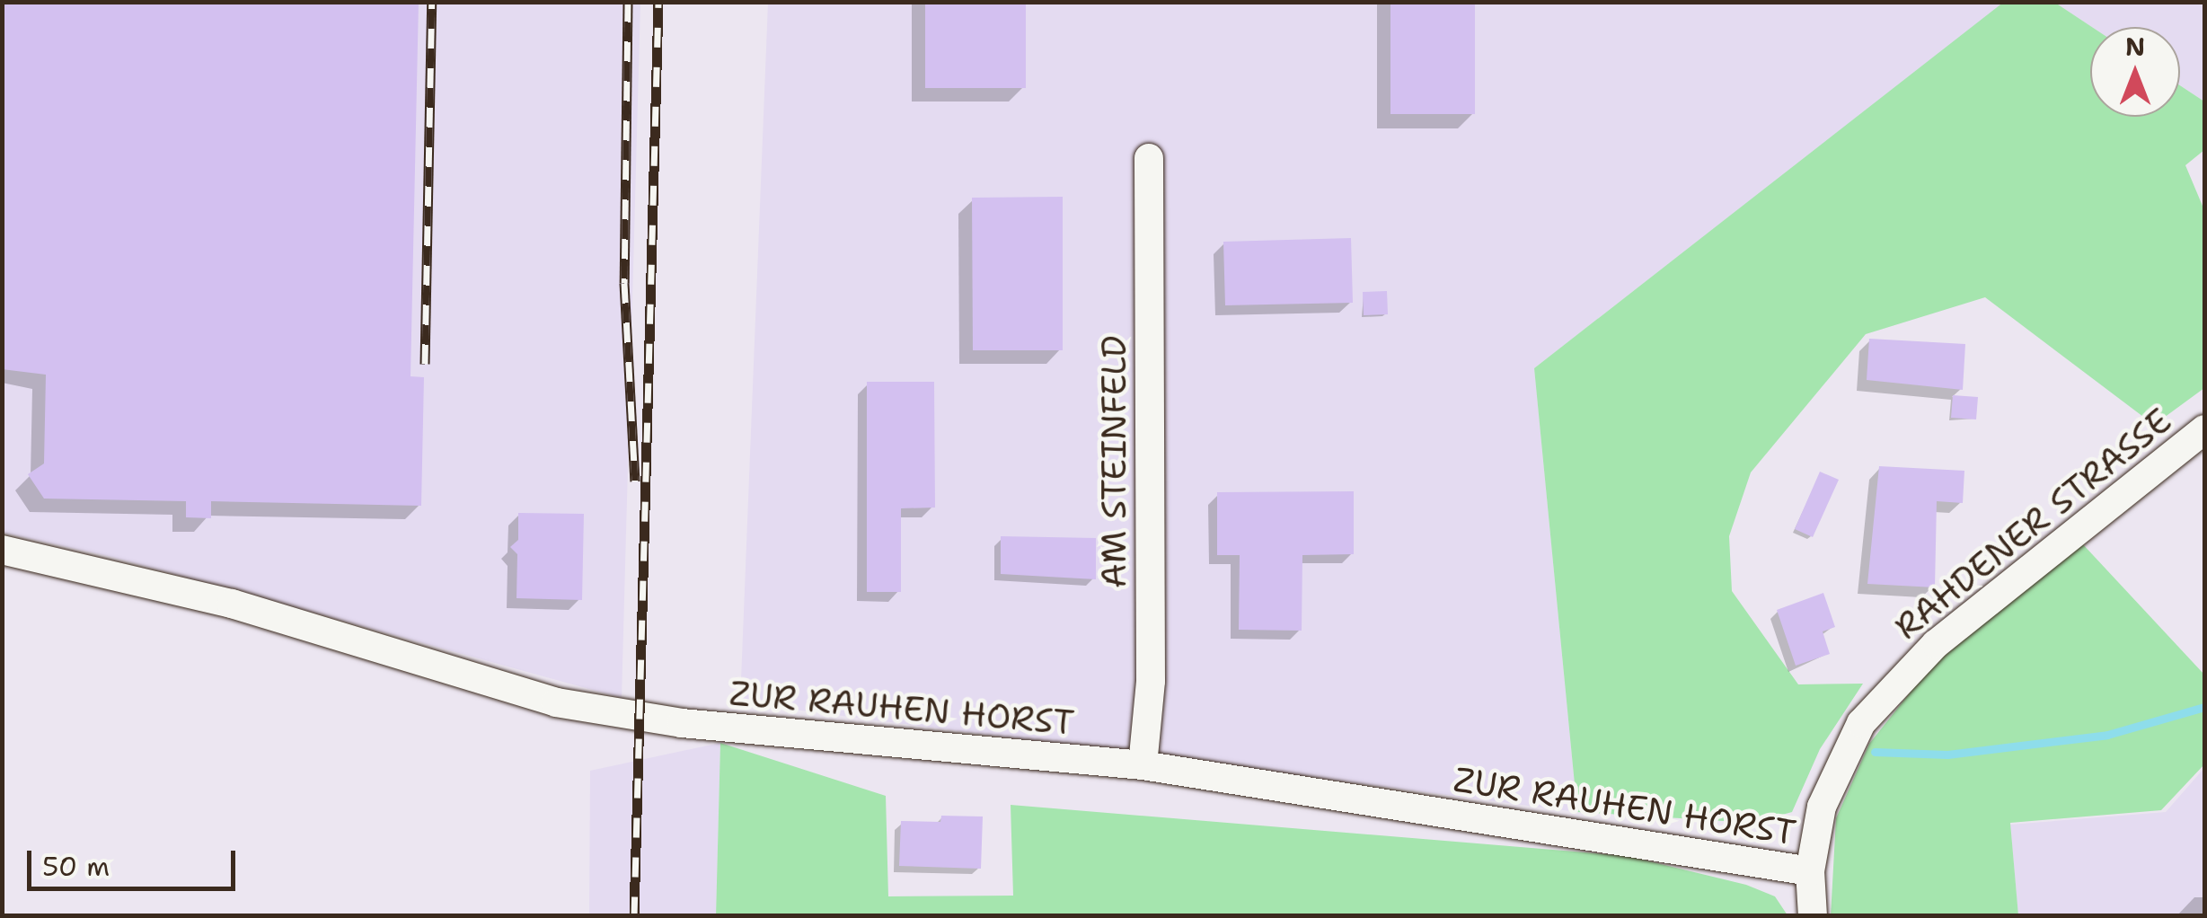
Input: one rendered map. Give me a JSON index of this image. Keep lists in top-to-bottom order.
{
  "streets": {
    "street": ["AM STEINFELD", "RAHDENER STRASSE", "ZUR RAUHEN HORST"]
  },
  "crossings": [
    ["AM STEINFELD", "ZUR RAUHEN HORST"],
    ["RAHDENER STRASSE", "ZUR RAUHEN HORST"]
  ],
  "scale_bar": "50 m",
  "north": "top"
}
